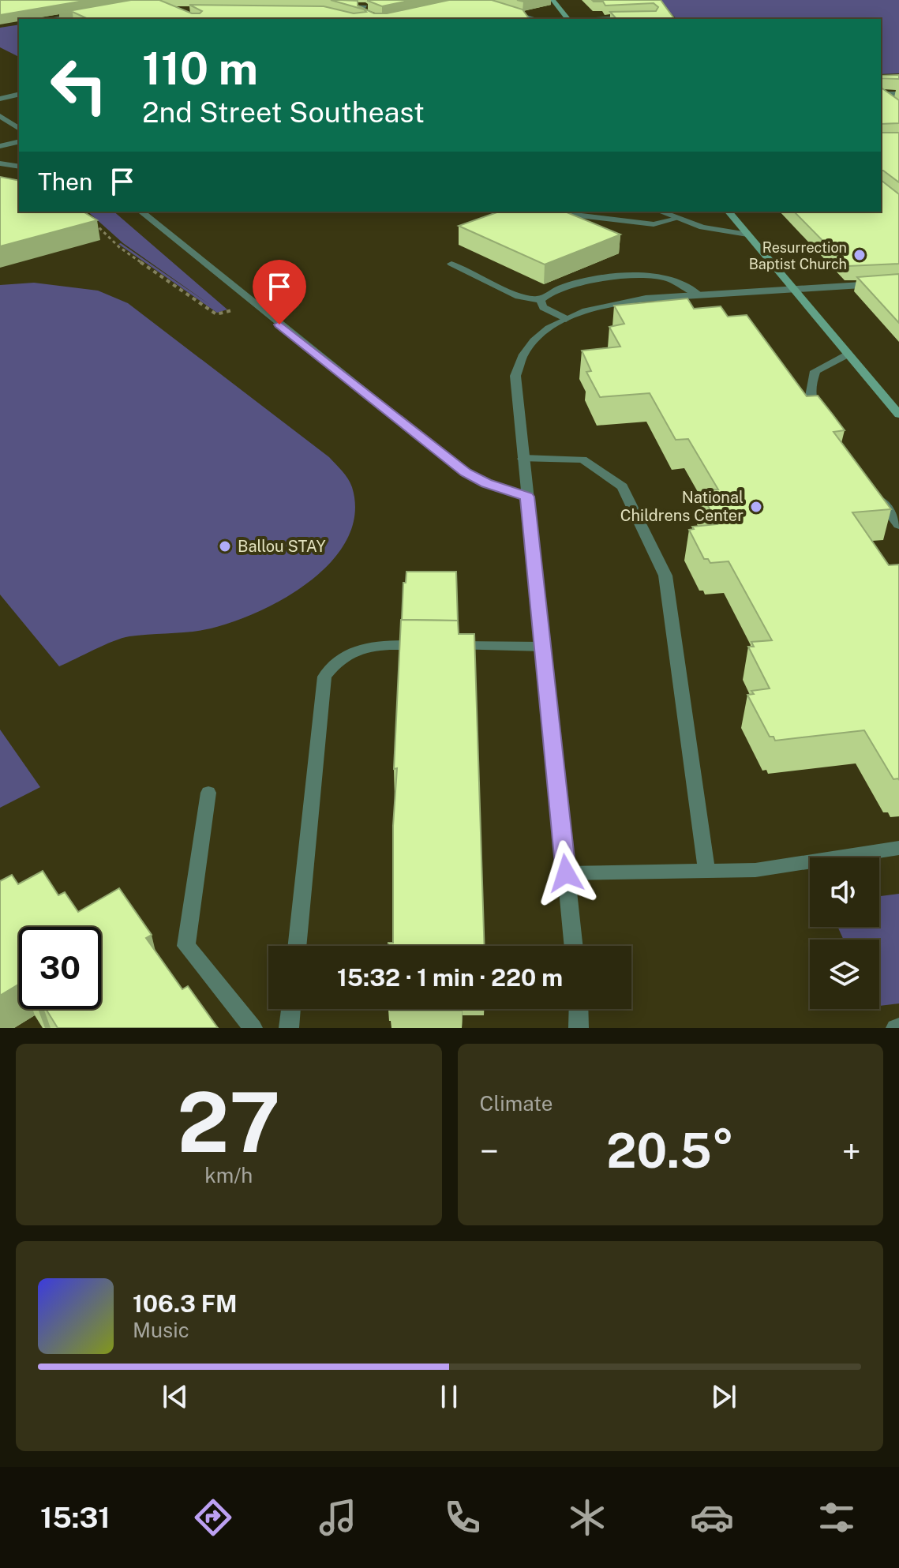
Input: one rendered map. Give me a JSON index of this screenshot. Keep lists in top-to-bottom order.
{
  "places": ["Resurrection Baptist Church", "National Childrens Center", "Ballou STAY"],
  "page": {
    "turn": ["110 m", "2nd Street Southeast"],
    "then": "Then",
    "limit": "30",
    "trip": "15:32 · 1 min · 220 m",
    "tile": [
      ["27", "km/h"],
      "Climate"
    ],
    "heat": ["−", "20.5°", "+"],
    "song": ["106.3 FM", "Music"],
    "tabs": "15:31"
  }
}
